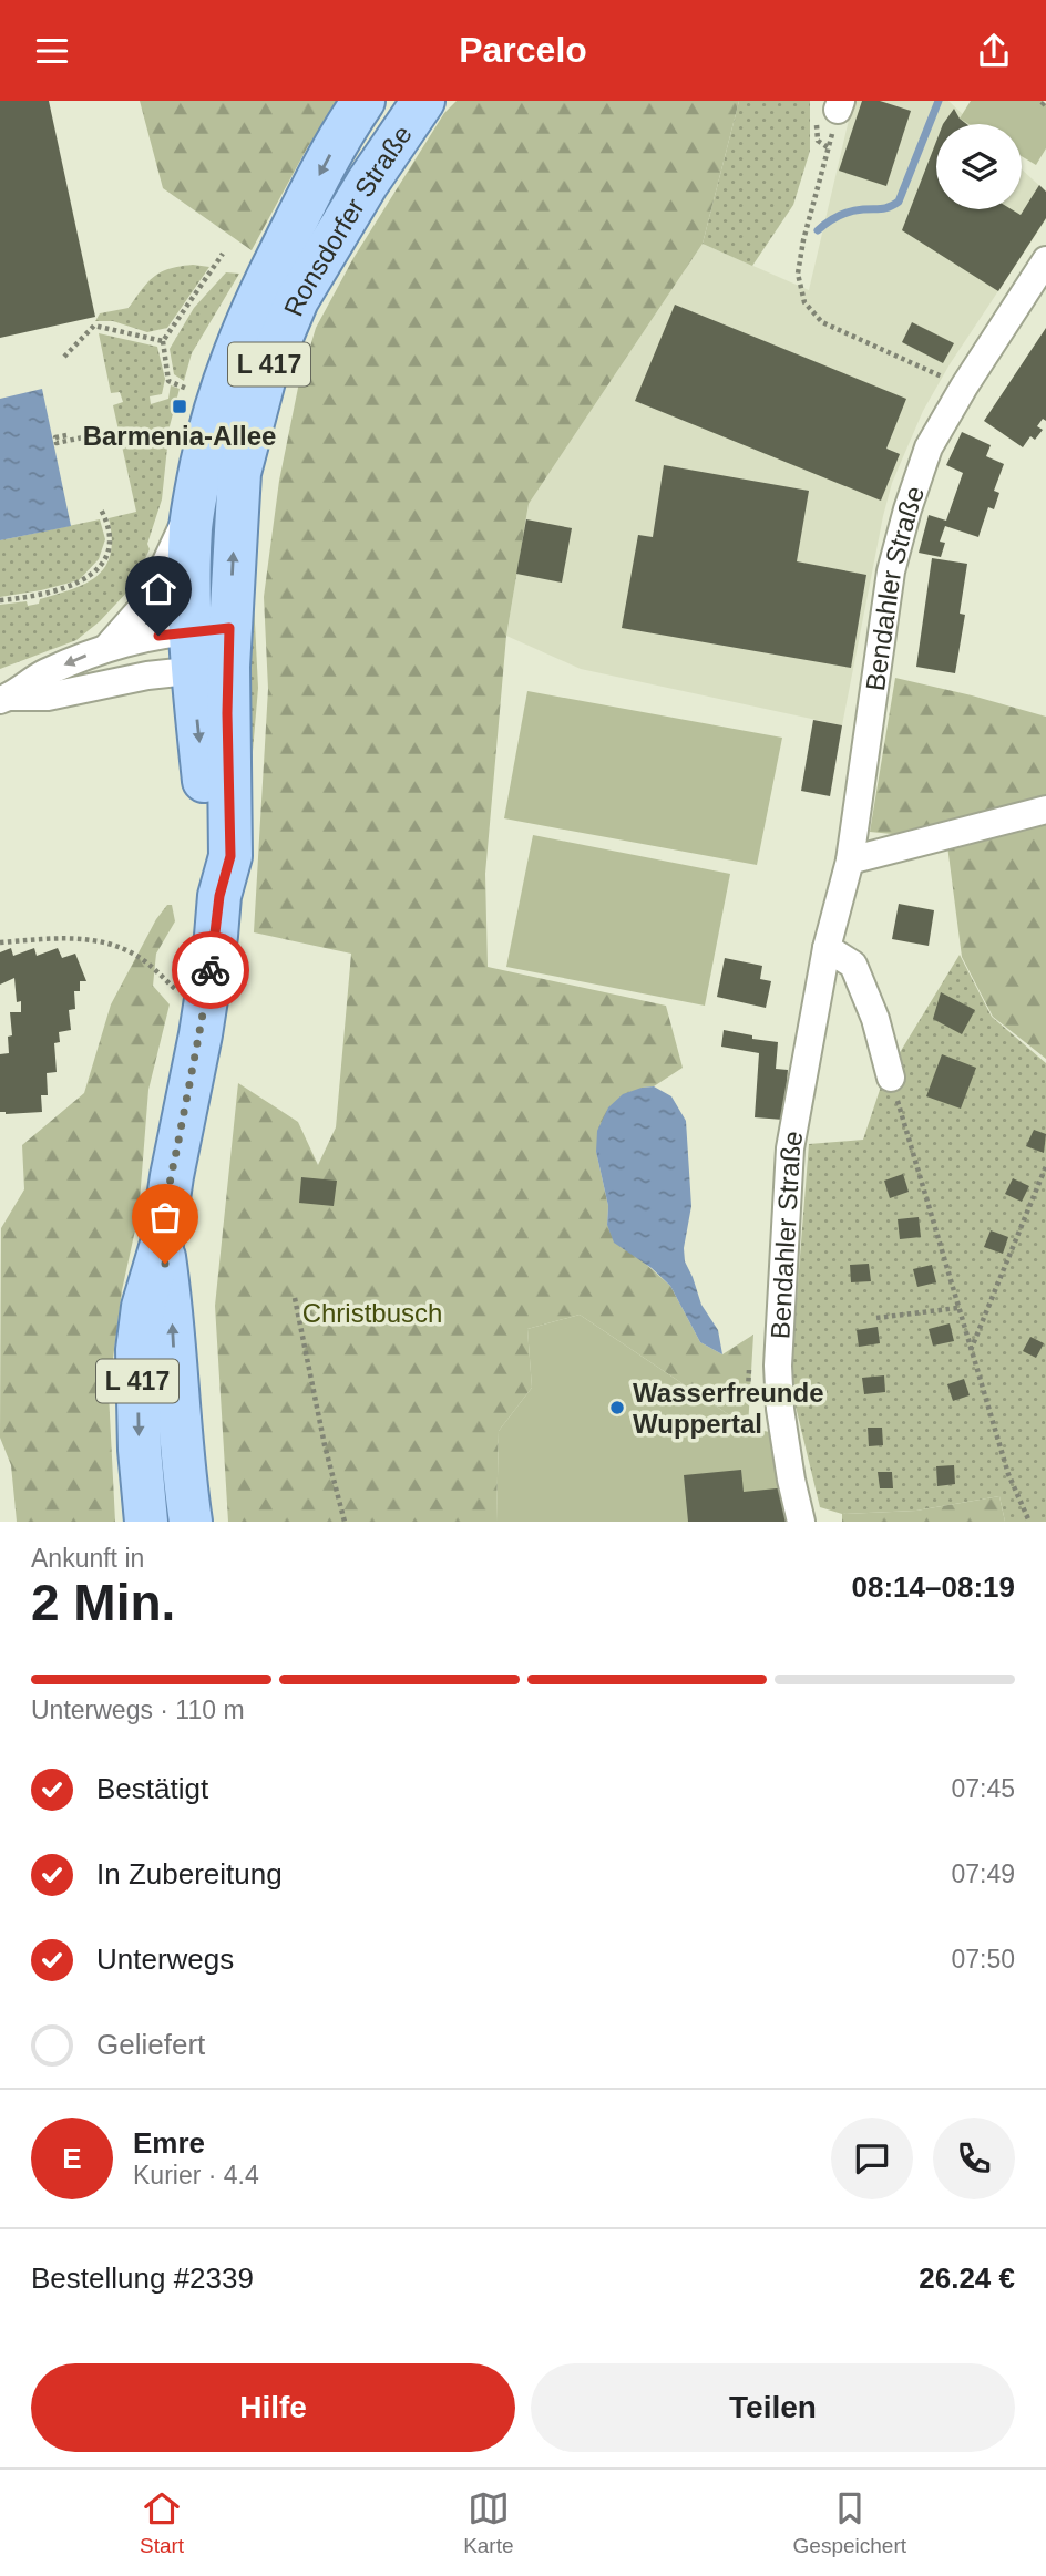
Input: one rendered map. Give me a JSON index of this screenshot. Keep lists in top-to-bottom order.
{
  "streets": {
    "main road": ["Ronsdorfer Straße", "L 417"],
    "street": ["Bendahler Straße"]
  },
  "parks": ["Christbusch"],
  "places": {
    "transit": ["Barmenia-Allee"],
    "other": ["Wasserfreunde Wuppertal"]
  },
  "page": {
    "header": "Parcelo",
    "heading": ["2 Min.", "Ankunft in", "08:14–08:19"],
    "panel": [
      "Emre",
      "Kurier · 4.4",
      "Bestellung #2339",
      "26.24 €"
    ],
    "bar": "Unterwegs · 110 m",
    "list": [
      ["Bestätigt", "07:45"],
      ["In Zubereitung", "07:49"],
      ["Unterwegs", "07:50"],
      "Geliefert"
    ],
    "round": "E",
    "buttons": ["Hilfe", "Teilen"],
    "tabs": ["Start", "Karte", "Gespeichert"]
  }
}
